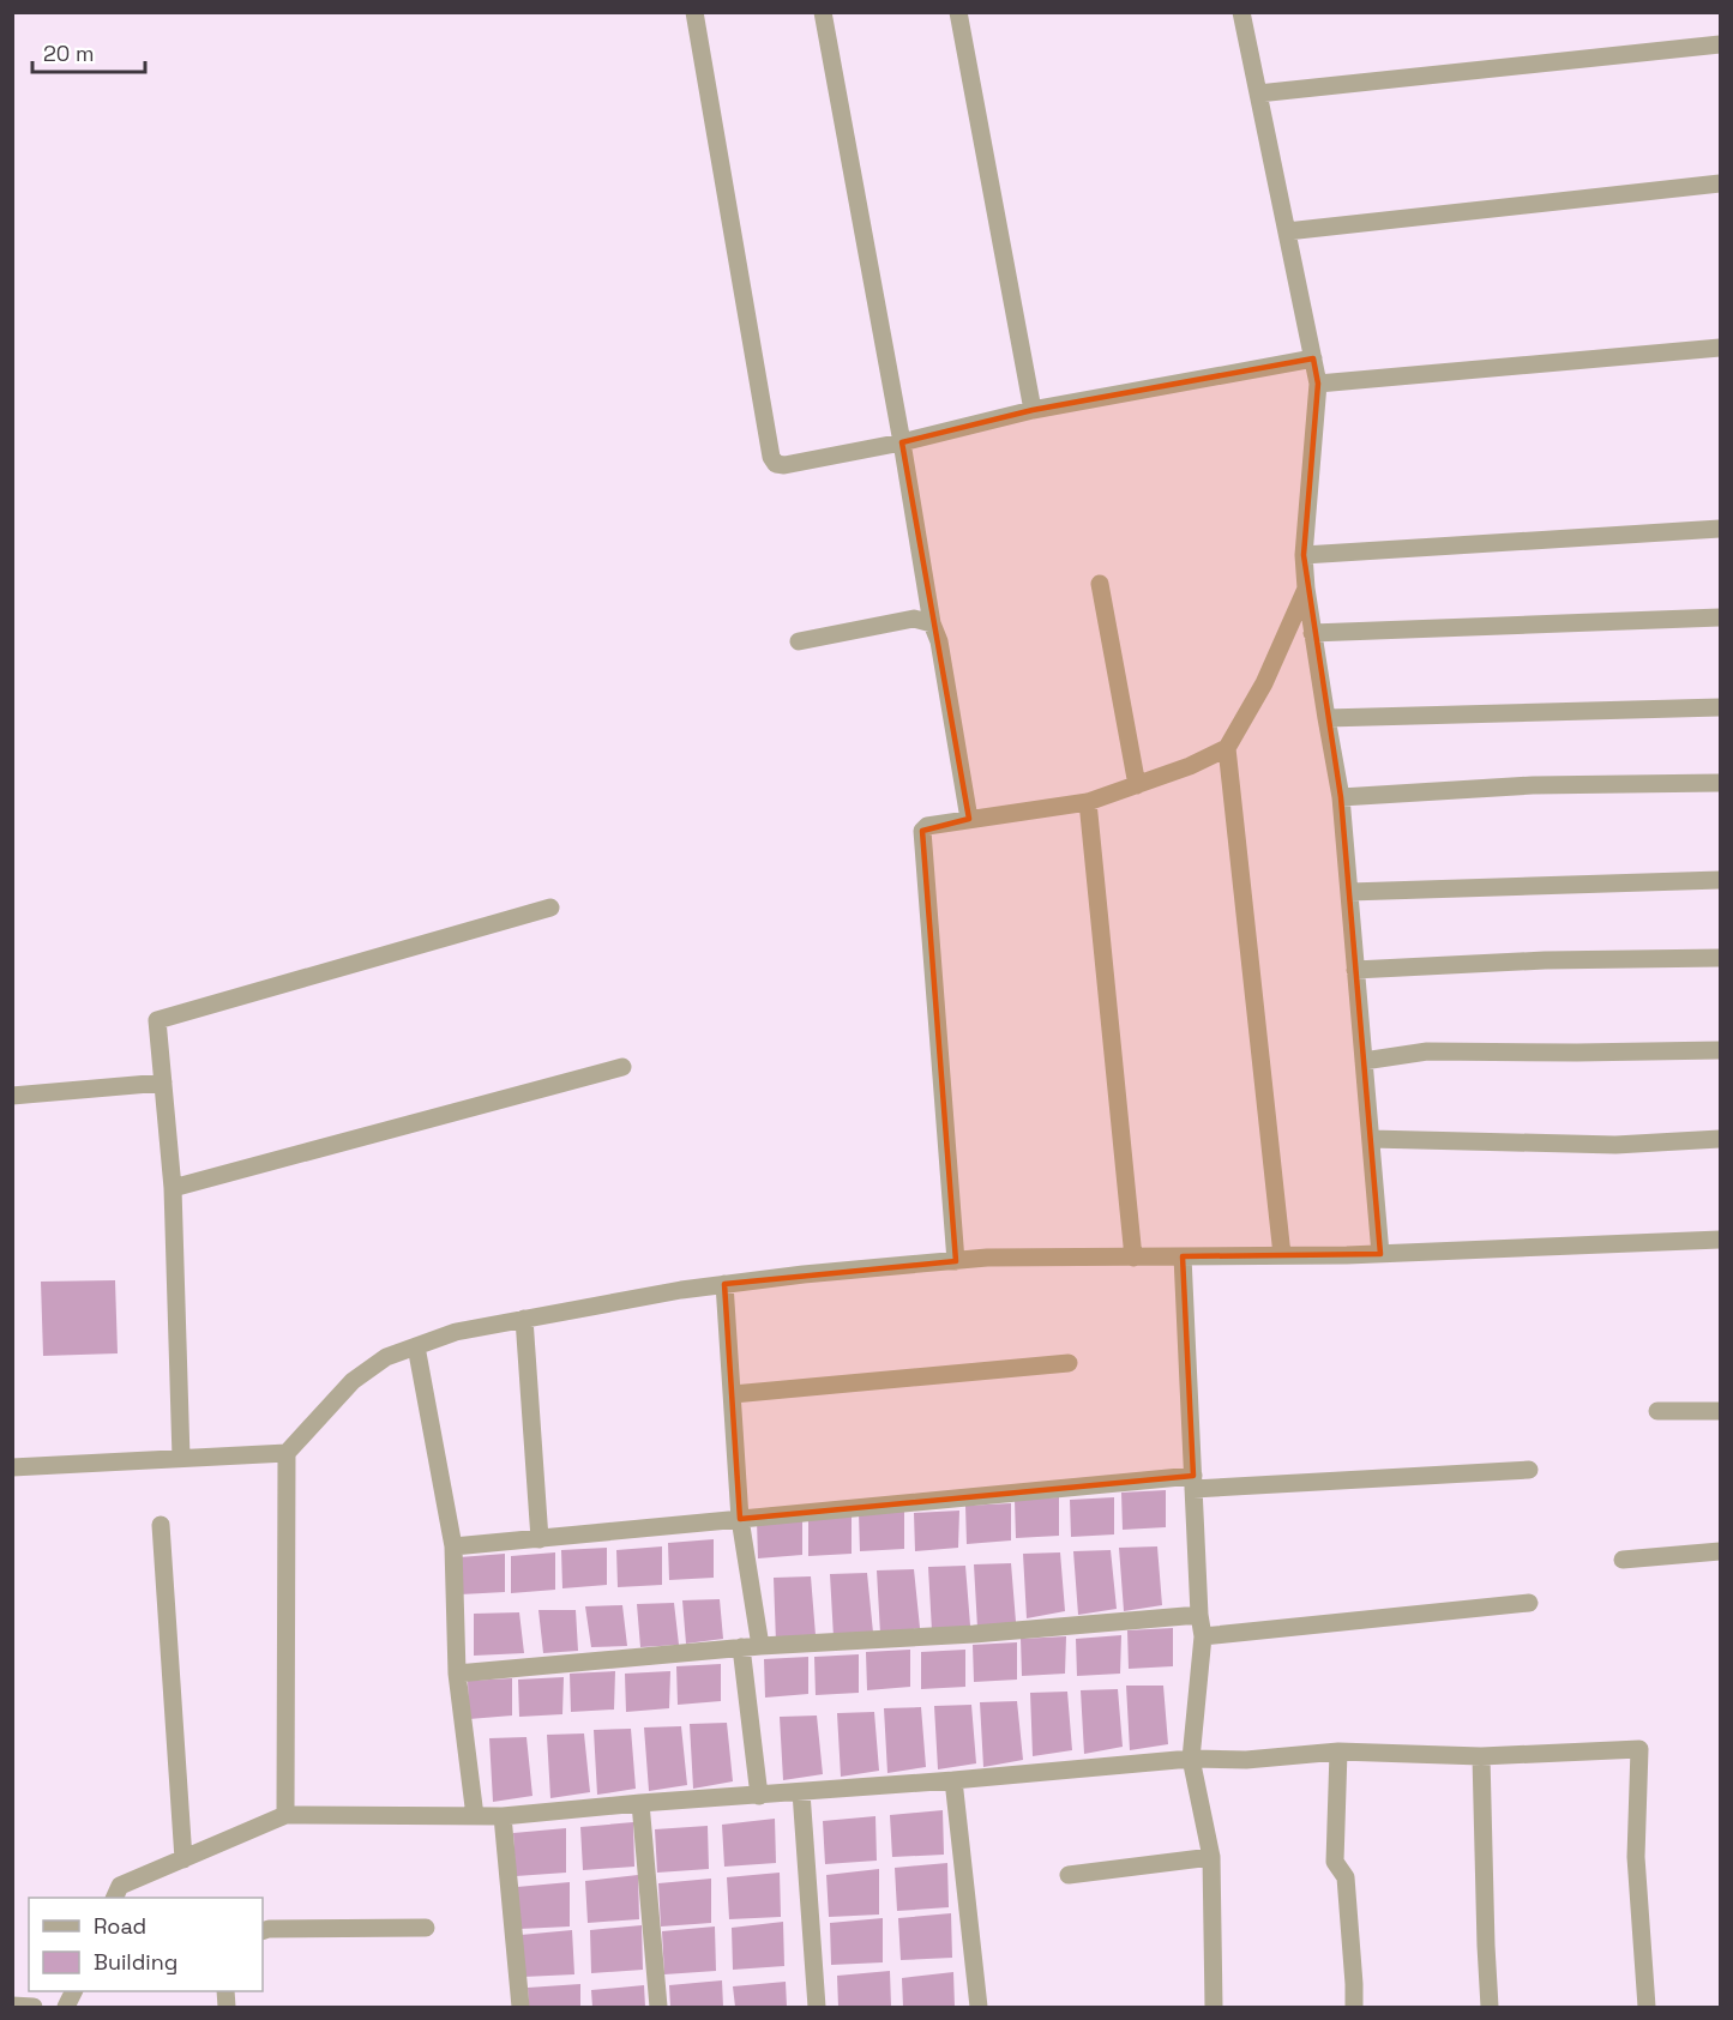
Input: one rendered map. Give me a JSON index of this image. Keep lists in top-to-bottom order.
{
  "legend": ["Road", "Building"],
  "scale_bar": "20 m"
}
